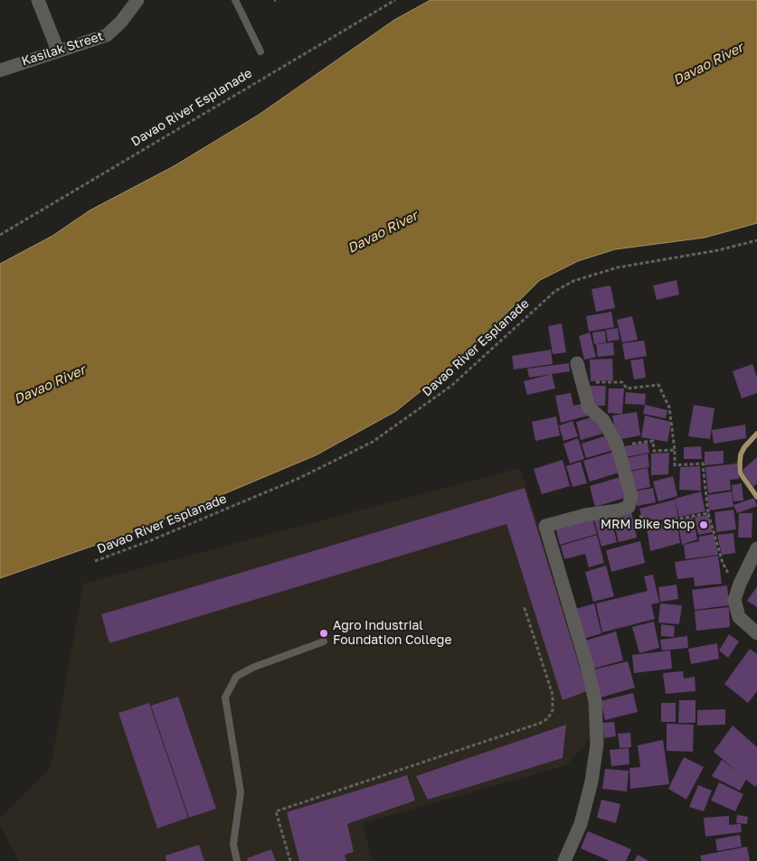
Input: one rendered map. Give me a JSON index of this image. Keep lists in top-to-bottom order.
{
  "streets": {
    "street": ["Kasilak Street"],
    "path": ["Davao River Esplanade"]
  },
  "water": ["Davao River"],
  "places": ["MRM Bike Shop", "Agro Industrial Foundation College"]
}
